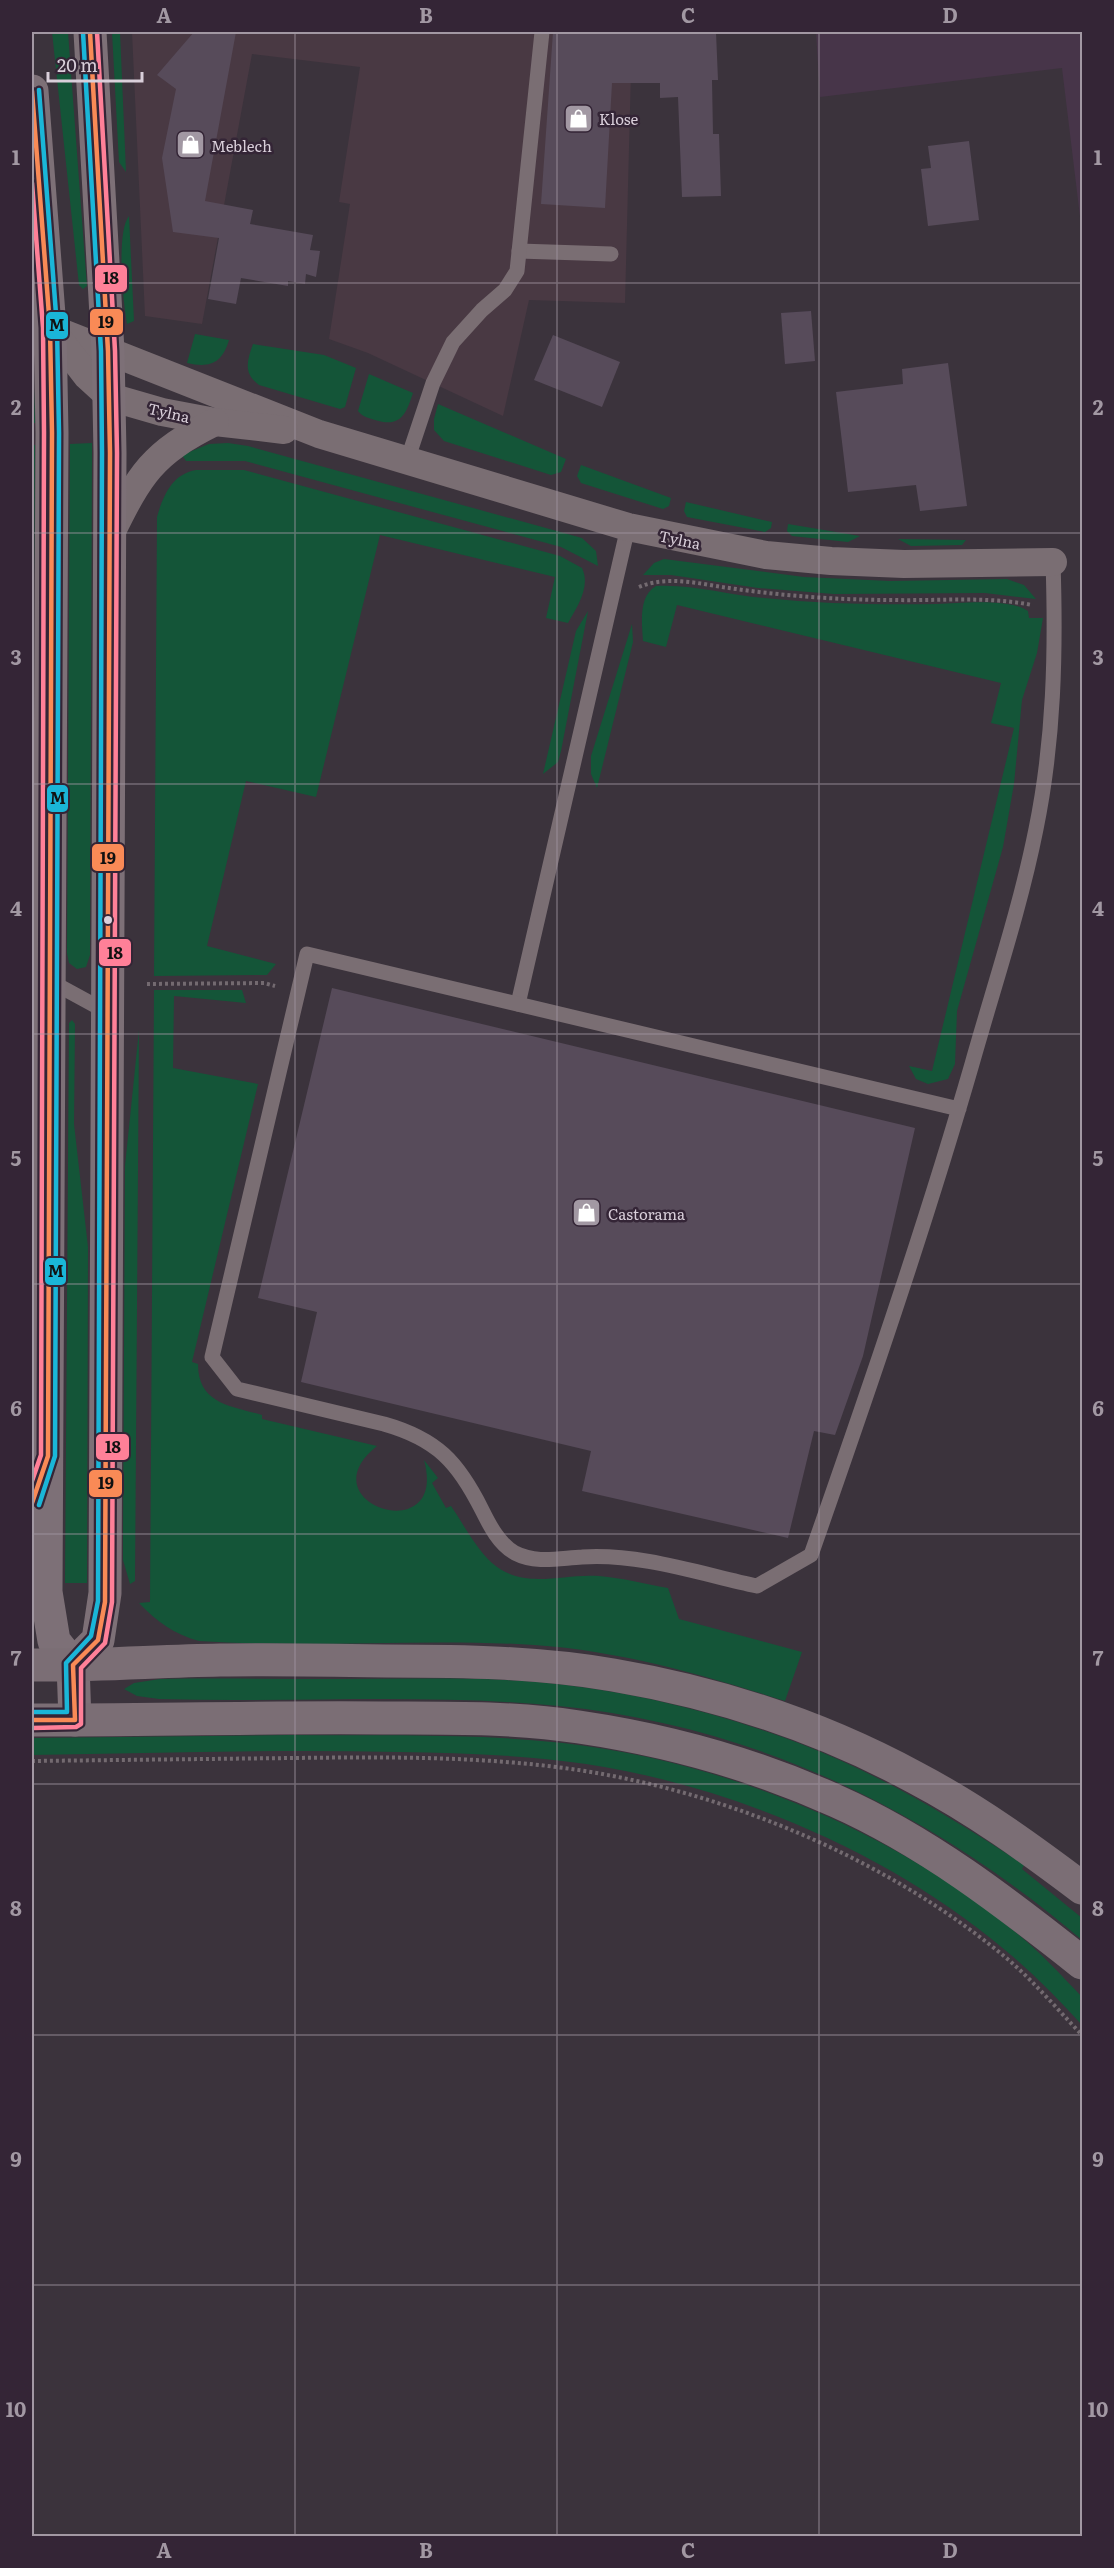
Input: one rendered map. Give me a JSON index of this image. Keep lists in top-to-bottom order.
{
  "streets": {
    "street": ["Tylna"]
  },
  "places": {
    "shop": ["Klose", "Meblech", "Castorama"]
  },
  "lines": ["transit line 19", "transit line 18", "transit line M"],
  "scale_bar": "20 m",
  "grid": {
    "columns": [
      "A",
      "B",
      "C",
      "D"
    ],
    "rows": [
      "1",
      "2",
      "3",
      "4",
      "5",
      "6",
      "7",
      "8",
      "9",
      "10"
    ]
  }
}
